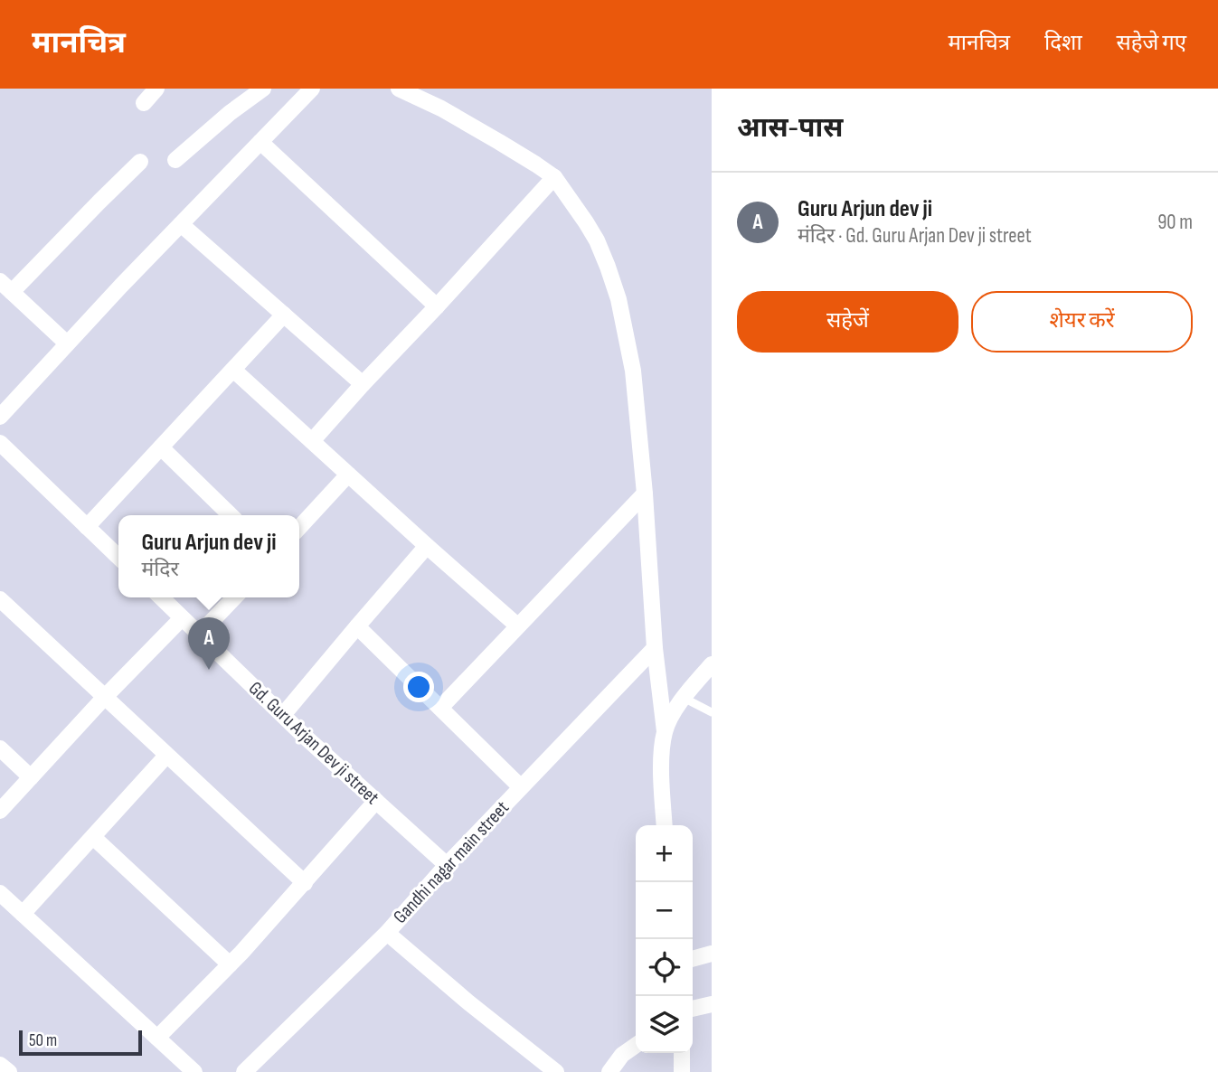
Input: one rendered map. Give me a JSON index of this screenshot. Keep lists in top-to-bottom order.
{
  "streets": {
    "street": ["Gd. Guru Arjan Dev ji street", "Gandhi nagar main street"]
  },
  "crossings": [
    ["Gd. Guru Arjan Dev ji street", "Gandhi nagar main street"]
  ],
  "scale_bar": "50 m",
  "page": {
    "header": "मानचित्र",
    "nav": ["मानचित्र", "दिशा", "सहेजे गए"],
    "heading": "आस-पास",
    "list": [
      {
        "mark": "A",
        "name": "Guru Arjun dev ji",
        "note": "मंदिर · Gd. Guru Arjan Dev ji street",
        "value": "90 m"
      }
    ],
    "buttons": ["सहेजें", "शेयर करें"],
    "popup": ["Guru Arjun dev ji", "मंदिर"],
    "pins": "A",
    "map_buttons": ["+", "−"],
    "scale": "50 m"
  }
}
